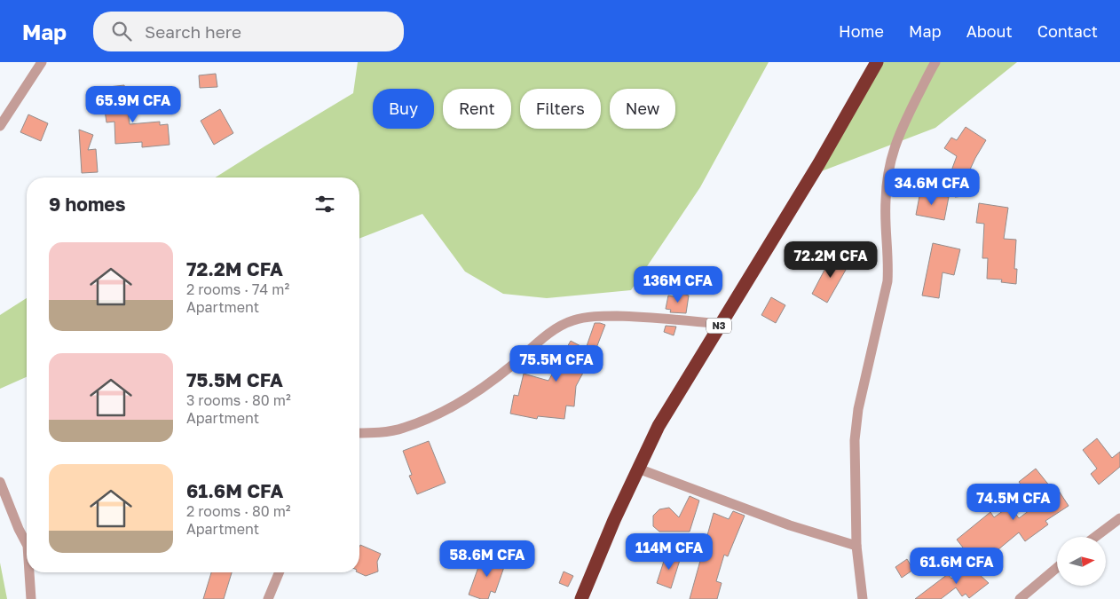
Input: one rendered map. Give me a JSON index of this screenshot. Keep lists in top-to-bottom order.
{
  "streets": {
    "highway": ["N3"]
  },
  "north": "right",
  "page": {
    "header": "Map",
    "search": "Search here",
    "nav": [
      "Home",
      "Map",
      "About",
      "Contact"
    ],
    "price": [
      "65.9M CFA",
      "34.6M CFA",
      "72.2M CFA",
      "136M CFA",
      "75.5M CFA",
      "74.5M CFA",
      "114M CFA",
      "58.6M CFA",
      "61.6M CFA"
    ],
    "chip": [
      "Buy",
      "Rent",
      "Filters",
      "New"
    ],
    "heading": "9 homes",
    "list": [
      {
        "name": "72.2M CFA",
        "note": "2 rooms · 74 m² · Apartment"
      },
      {
        "name": "75.5M CFA",
        "note": "3 rooms · 80 m² · Apartment"
      },
      {
        "name": "61.6M CFA",
        "note": "2 rooms · 80 m² · Apartment"
      }
    ]
  }
}
